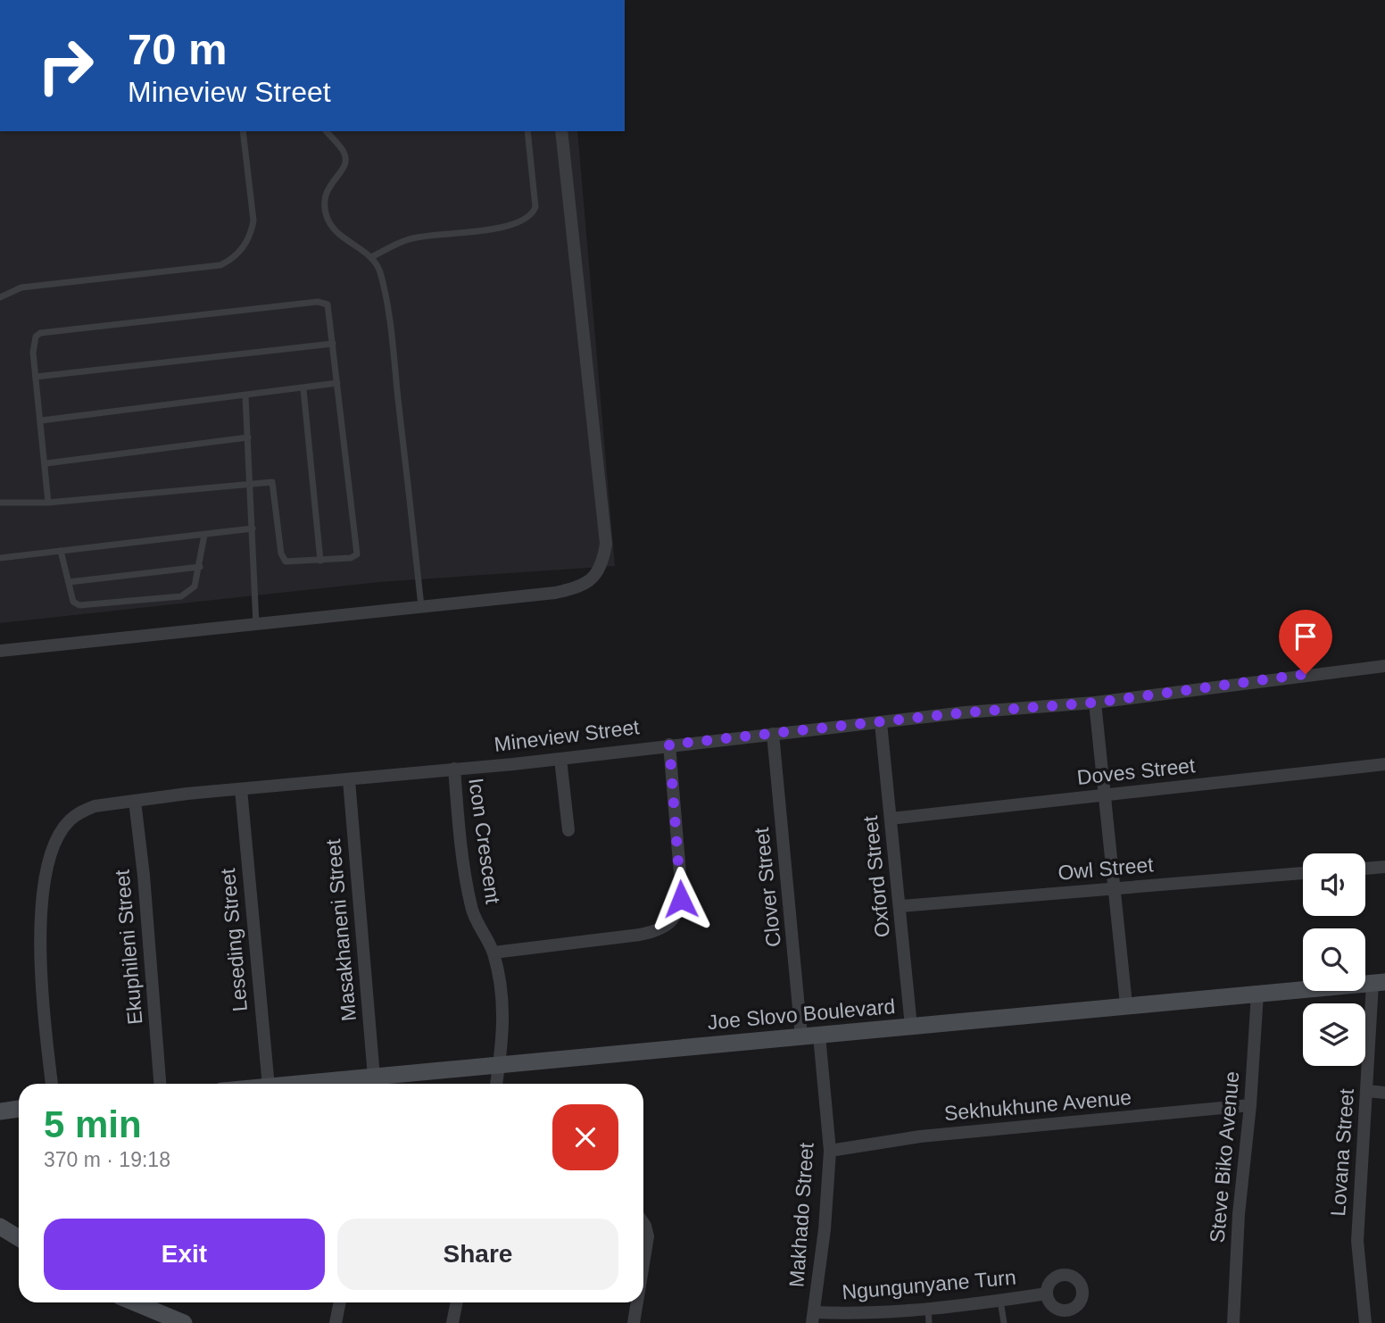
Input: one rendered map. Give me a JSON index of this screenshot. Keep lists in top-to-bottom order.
{
  "streets": {
    "street": [
      "Mineview Street",
      "Doves Street",
      "Icon Crescent",
      "Owl Street",
      "Oxford Street",
      "Clover Street",
      "Masakhaneni Street",
      "Leseding Street",
      "Ekuphileni Street",
      "Joe Slovo Boulevard",
      "Sekhukhune Avenue",
      "Lovana Street",
      "Steve Biko Avenue",
      "Makhado Street",
      "Ngungunyane Turn"
    ]
  },
  "crossings": [
    ["Mineview Street", "Icon Crescent"],
    ["Mineview Street", "Oxford Street"],
    ["Mineview Street", "Clover Street"],
    ["Mineview Street", "Masakhaneni Street"],
    ["Mineview Street", "Leseding Street"],
    ["Mineview Street", "Ekuphileni Street"],
    ["Doves Street", "Oxford Street"],
    ["Icon Crescent", "Joe Slovo Boulevard"],
    ["Owl Street", "Oxford Street"],
    ["Oxford Street", "Joe Slovo Boulevard"],
    ["Clover Street", "Joe Slovo Boulevard"],
    ["Masakhaneni Street", "Joe Slovo Boulevard"],
    ["Joe Slovo Boulevard", "Lovana Street"],
    ["Joe Slovo Boulevard", "Steve Biko Avenue"],
    ["Joe Slovo Boulevard", "Makhado Street"],
    ["Sekhukhune Avenue", "Steve Biko Avenue"],
    ["Sekhukhune Avenue", "Makhado Street"],
    ["Makhado Street", "Ngungunyane Turn"]
  ],
  "page": {
    "turn": ["70 m", "Mineview Street"],
    "heading": ["5 min", "370 m · 19:18"],
    "buttons": ["Exit", "Share"]
  }
}
